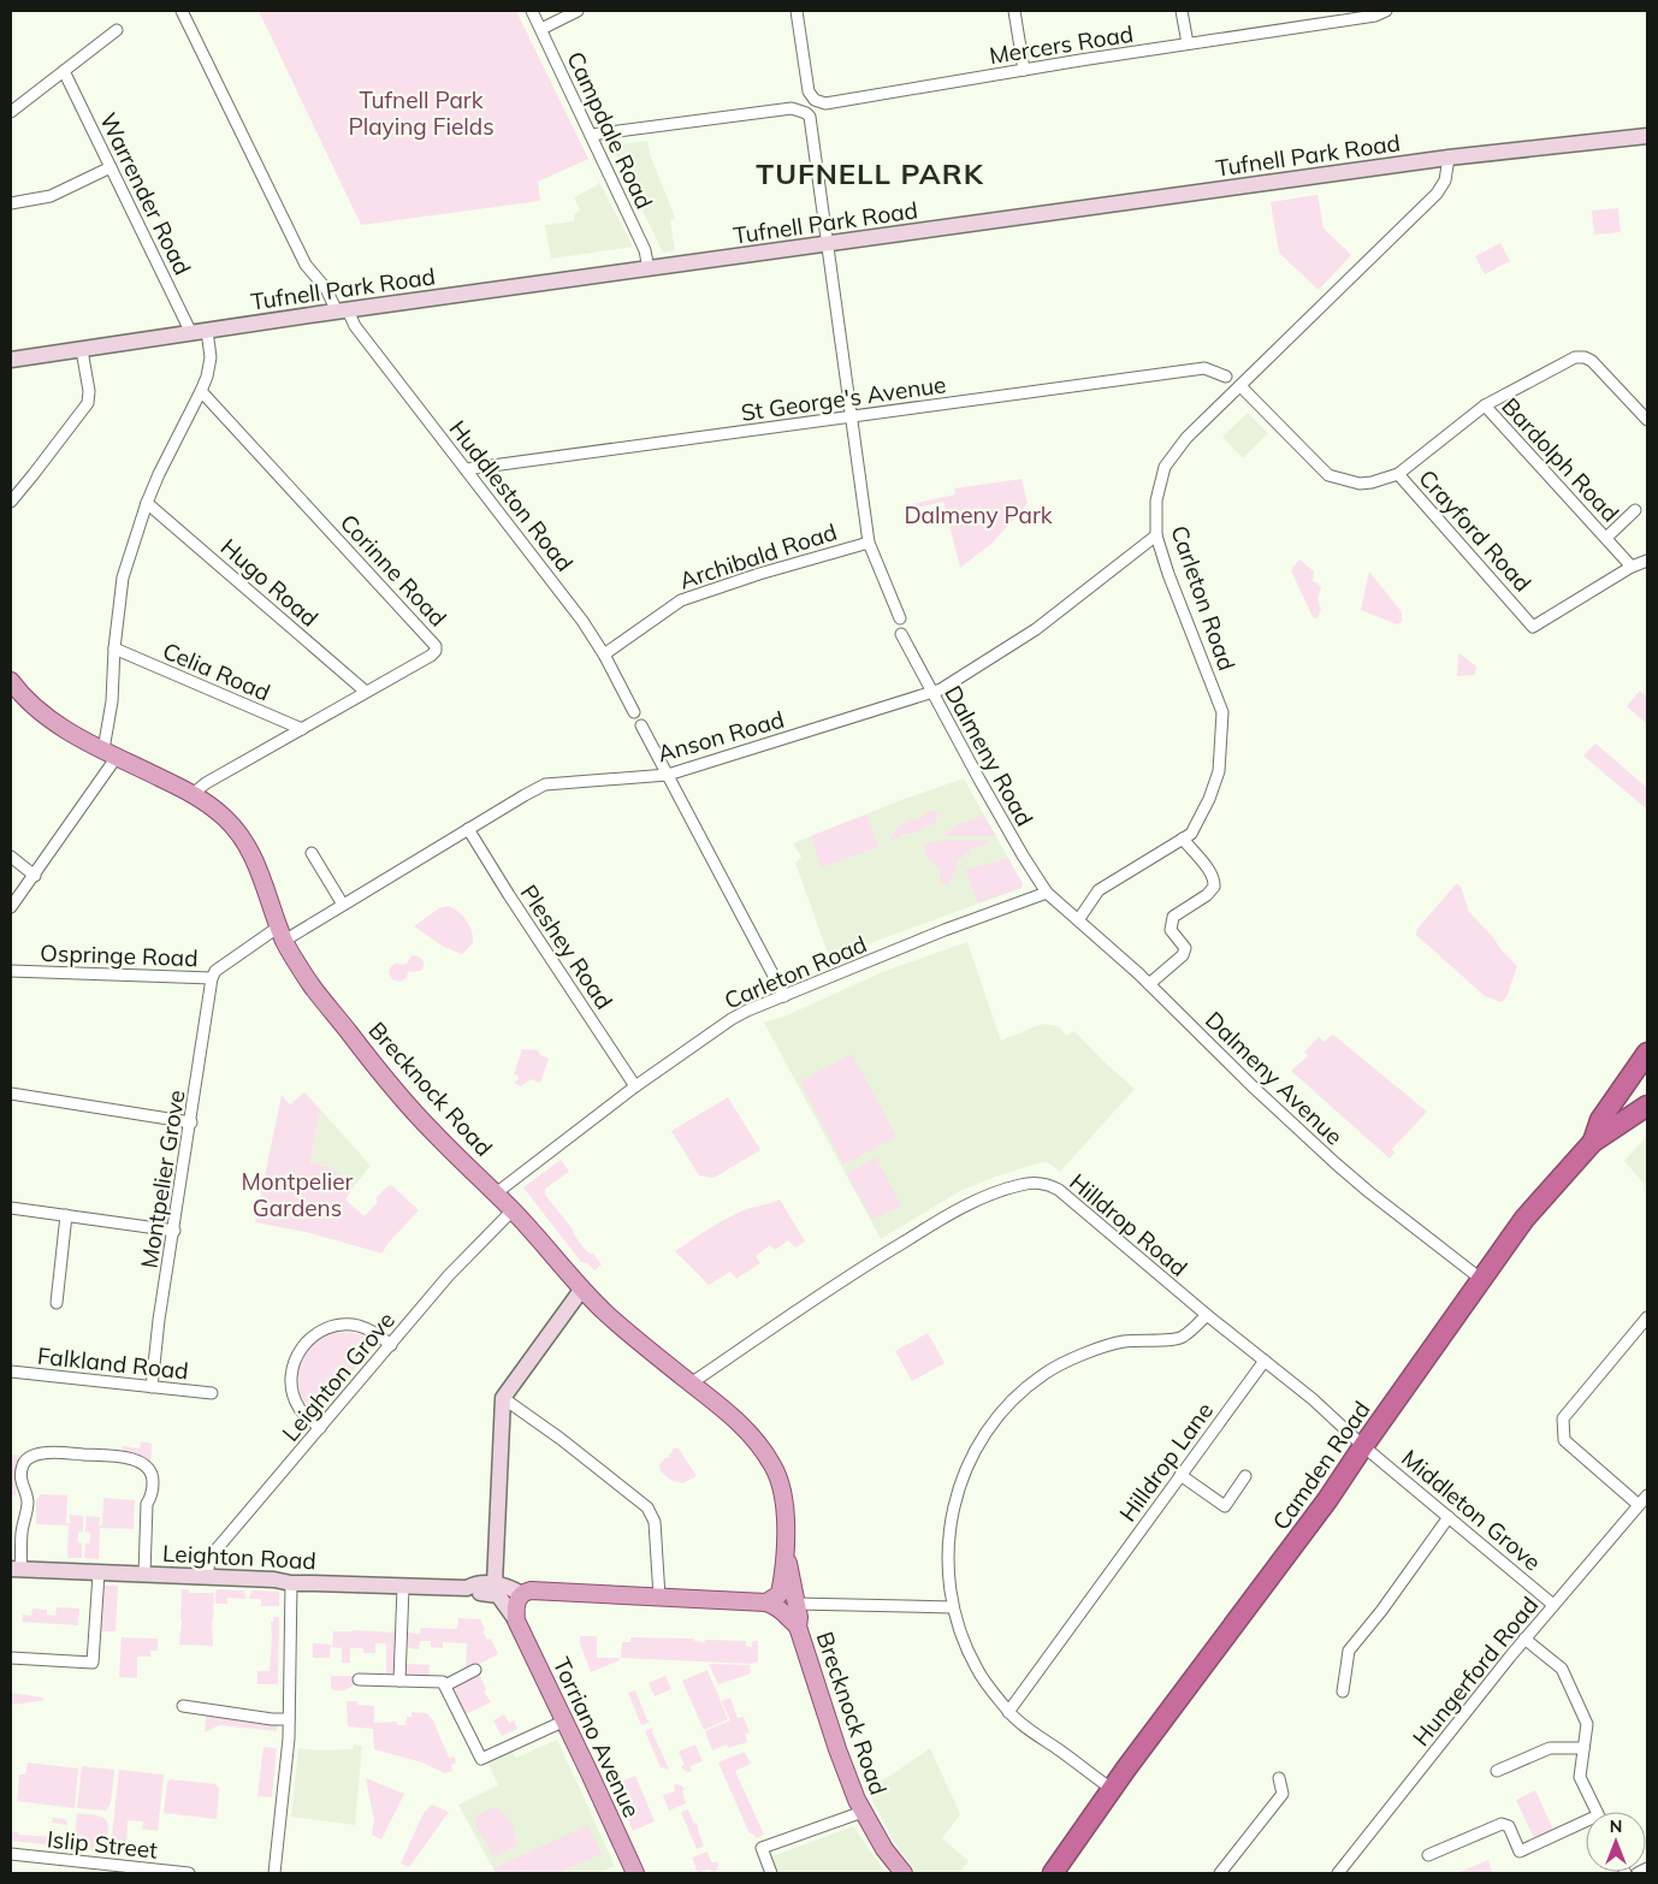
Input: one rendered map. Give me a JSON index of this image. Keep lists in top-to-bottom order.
{
  "streets": {
    "highway": ["Camden Road"],
    "main road": ["Brecknock Road", "Leighton Road", "Torriano Avenue"],
    "street": [
      "Mercers Road",
      "Campdale Road",
      "Tufnell Park Road",
      "Warrender Road",
      "St George's Avenue",
      "Bardolph Road",
      "Huddleston Road",
      "Crayford Road",
      "Archibald Road",
      "Corinne Road",
      "Hugo Road",
      "Carleton Road",
      "Celia Road",
      "Anson Road",
      "Dalmeny Road",
      "Pleshey Road",
      "Ospringe Road",
      "Dalmeny Avenue",
      "Montpelier Grove",
      "Hilldrop Road",
      "Falkland Road",
      "Leighton Grove",
      "Hilldrop Lane",
      "Middleton Grove",
      "Hungerford Road",
      "Islip Street"
    ]
  },
  "crossings": [
    ["Campdale Road", "Tufnell Park Road"],
    ["Tufnell Park Road", "Warrender Road"],
    ["Tufnell Park Road", "Huddleston Road"],
    ["Tufnell Park Road", "Carleton Road"],
    ["St George's Avenue", "Huddleston Road"],
    ["Bardolph Road", "Crayford Road"],
    ["Huddleston Road", "Archibald Road"],
    ["Crayford Road", "Carleton Road"],
    ["Corinne Road", "Hugo Road"],
    ["Corinne Road", "Celia Road"],
    ["Corinne Road", "Brecknock Road"],
    ["Carleton Road", "Anson Road"],
    ["Carleton Road", "Dalmeny Road"],
    ["Carleton Road", "Pleshey Road"],
    ["Carleton Road", "Dalmeny Avenue"],
    ["Carleton Road", "Brecknock Road"],
    ["Anson Road", "Dalmeny Road"],
    ["Anson Road", "Pleshey Road"],
    ["Anson Road", "Ospringe Road"],
    ["Anson Road", "Brecknock Road"],
    ["Dalmeny Road", "Dalmeny Avenue"],
    ["Ospringe Road", "Brecknock Road"],
    ["Ospringe Road", "Montpelier Grove"],
    ["Dalmeny Avenue", "Camden Road"],
    ["Brecknock Road", "Hilldrop Road"],
    ["Brecknock Road", "Leighton Grove"],
    ["Brecknock Road", "Leighton Road"],
    ["Montpelier Grove", "Falkland Road"],
    ["Hilldrop Road", "Hilldrop Lane"],
    ["Hilldrop Road", "Camden Road"],
    ["Hilldrop Road", "Middleton Grove"],
    ["Leighton Grove", "Leighton Road"],
    ["Camden Road", "Middleton Grove"],
    ["Middleton Grove", "Hungerford Road"],
    ["Leighton Road", "Torriano Avenue"]
  ],
  "districts": ["TUFNELL PARK"],
  "parks": ["Tufnell Park Playing Fields", "Dalmeny Park", "Montpelier Gardens"],
  "north": "top"
}
